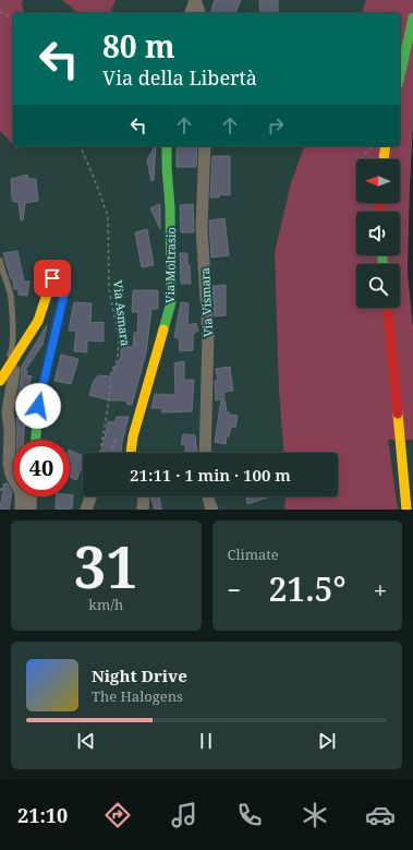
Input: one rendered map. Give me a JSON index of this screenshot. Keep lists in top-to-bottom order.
{
  "streets": {
    "street": ["Via Moltrasio", "Via Vismara"],
    "path": ["Via Asmara"]
  },
  "north": "left",
  "page": {
    "turn": ["80 m", "Via della Libertà"],
    "limit": "40",
    "trip": "21:11 · 1 min · 100 m",
    "tile": [
      ["31", "km/h"],
      "Climate"
    ],
    "heat": ["−", "21.5°", "+"],
    "song": ["Night Drive", "The Halogens"],
    "tabs": "21:10"
  }
}
